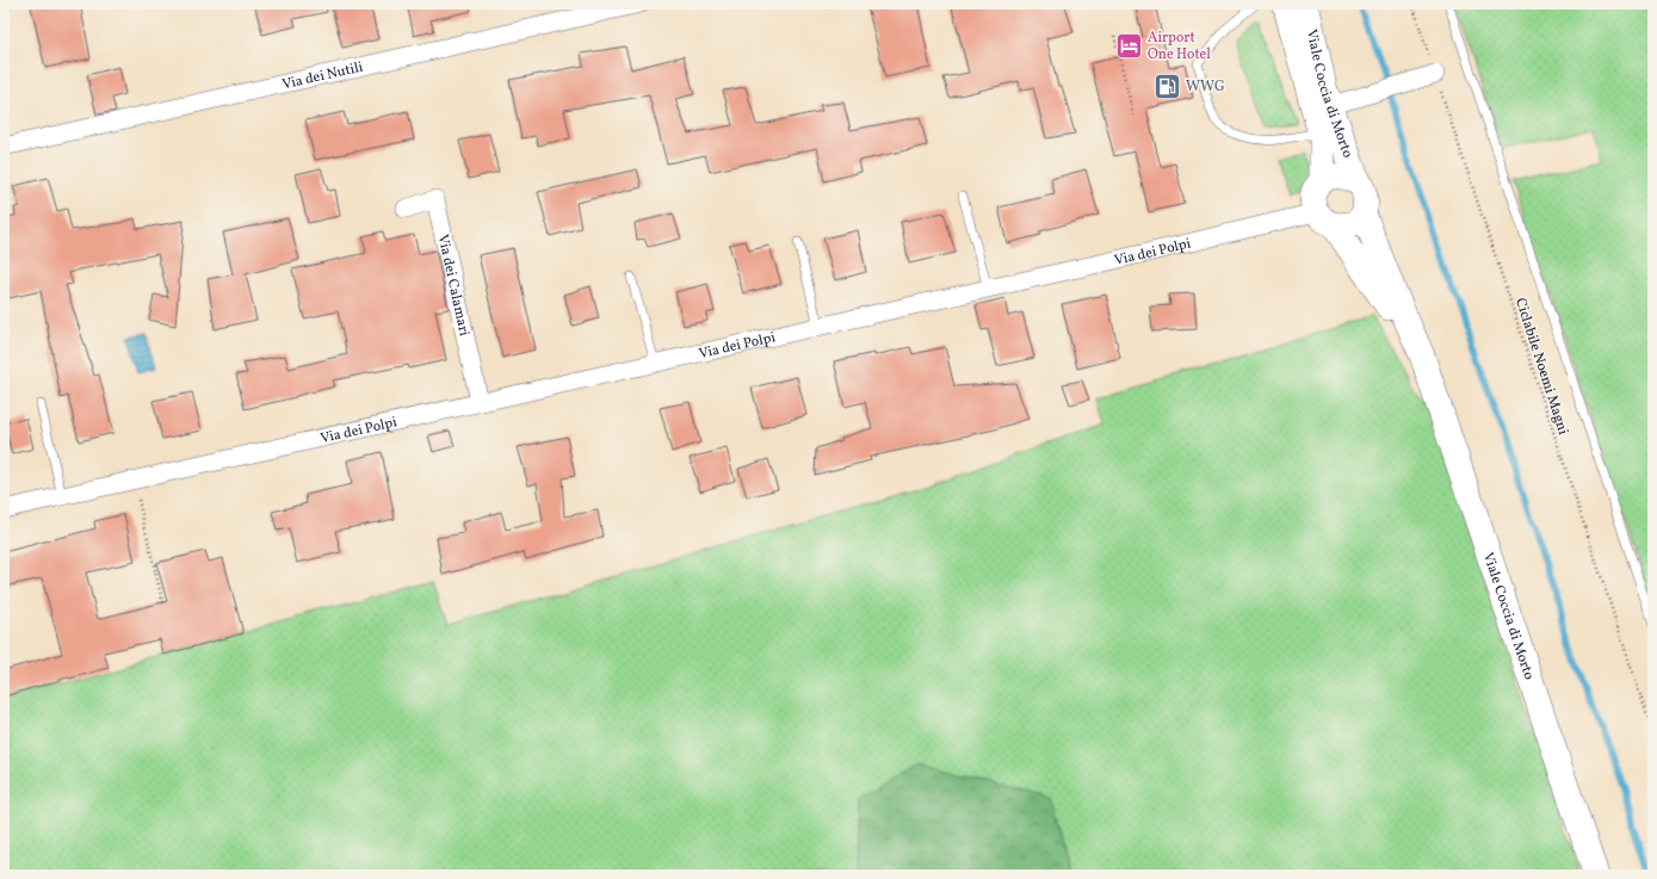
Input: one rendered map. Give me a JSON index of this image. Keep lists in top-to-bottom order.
{
  "streets": {
    "street": [
      "Via dei Nutili",
      "Viale Coccia di Morto",
      "Via dei Polpi",
      "Via dei Calamari"
    ],
    "path": ["Ciclabile Noemi Magni"]
  },
  "crossings": [
    ["Viale Coccia di Morto", "Via dei Polpi"],
    ["Via dei Polpi", "Via dei Calamari"]
  ],
  "places": {
    "hotel": ["Airport One Hotel"],
    "fuel station": ["WWG"]
  }
}
